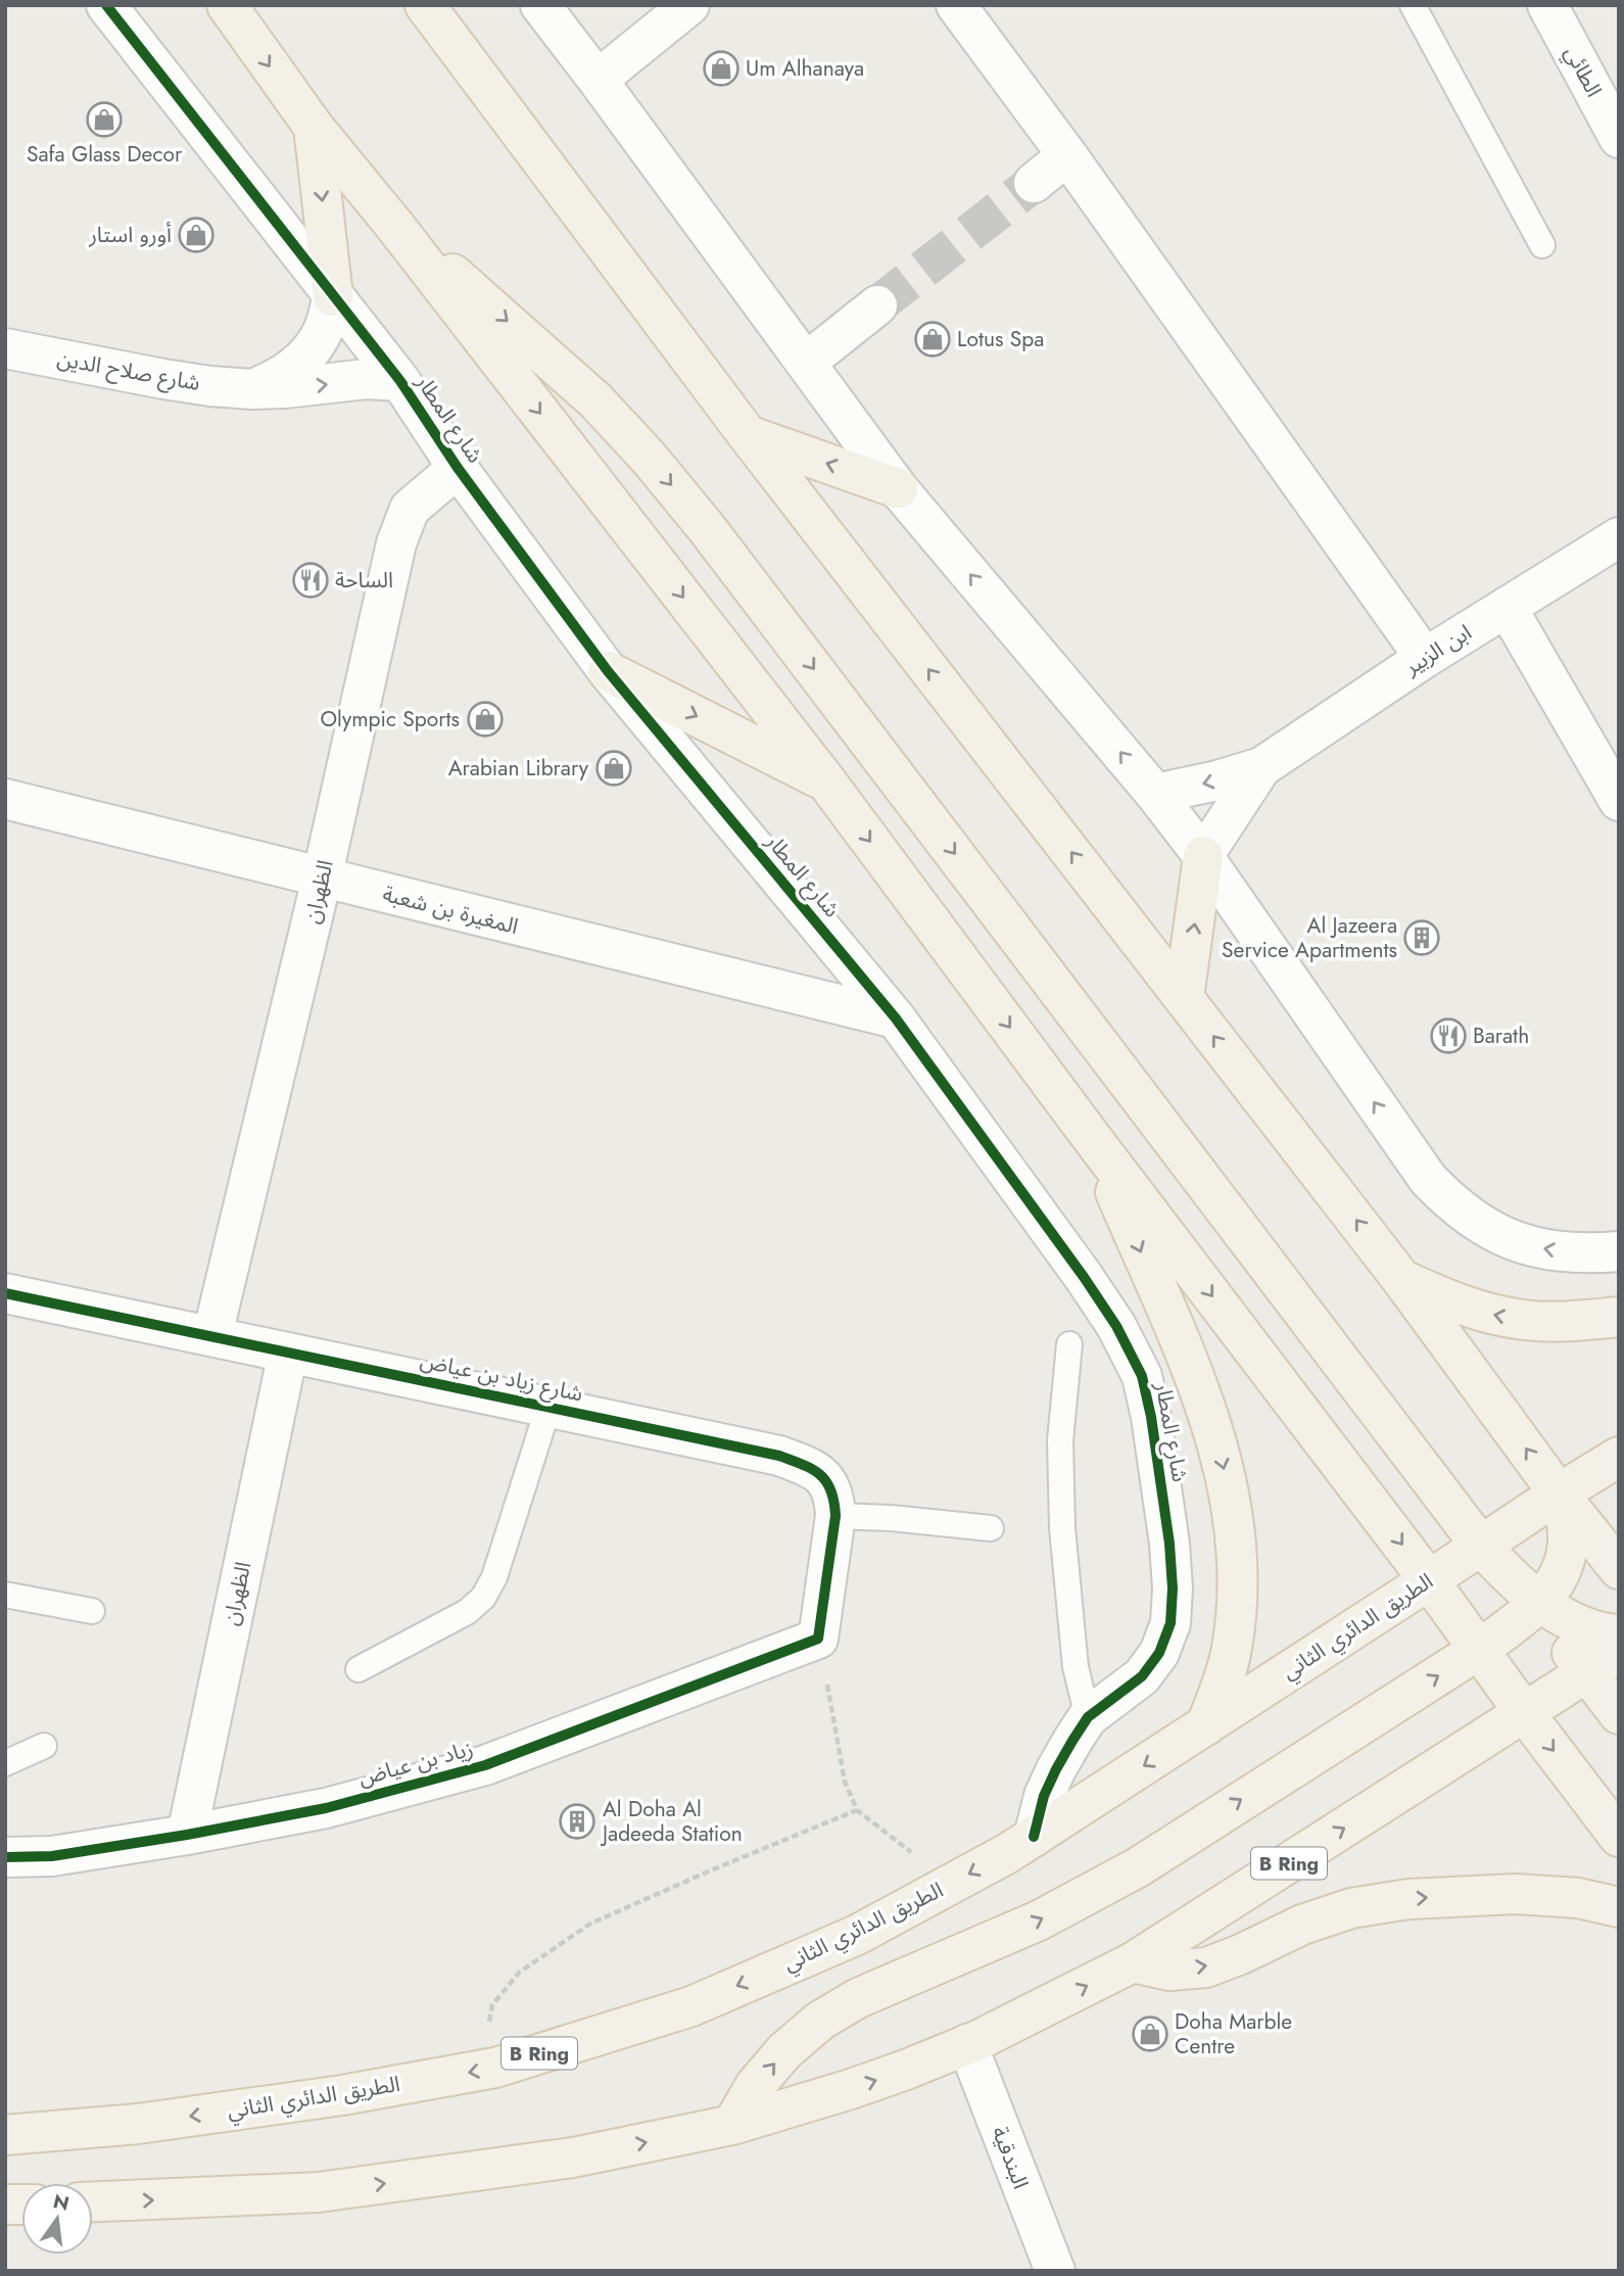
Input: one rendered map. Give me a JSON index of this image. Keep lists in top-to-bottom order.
{
  "streets": {
    "main road": ["الطريق الدائري الثاني", "B Ring"],
    "street": [
      "الطائي",
      "شارع صلاح الدين",
      "شارع المطار",
      "ابن الزبير",
      "الظهران",
      "المغيرة بن شعبة",
      "شارع زياد بن عياض",
      "زياد بن عياض",
      "البندقية"
    ]
  },
  "crossings": [
    ["شارع صلاح الدين", "شارع المطار"],
    ["شارع المطار", "الظهران"],
    ["شارع المطار", "المغيرة بن شعبة"],
    ["شارع المطار", "الطريق الدائري الثاني"],
    ["الظهران", "المغيرة بن شعبة"],
    ["الظهران", "شارع زياد بن عياض"],
    ["الظهران", "زياد بن عياض"],
    ["شارع زياد بن عياض", "زياد بن عياض"],
    ["B Ring", "البندقية"]
  ],
  "one_way": ["شارع صلاح الدين"],
  "places": {
    "shop": [
      "Um Alhanaya",
      "Safa Glass Decor",
      "أورو استار",
      "Lotus Spa",
      "Olympic Sports",
      "Arabian Library",
      "Doha Marble Centre"
    ],
    "restaurant": ["الساحة", "Barath"],
    "building": ["Al Jazeera Service Apartments", "Al Doha Al Jadeeda Station"]
  },
  "north": "top"
}
